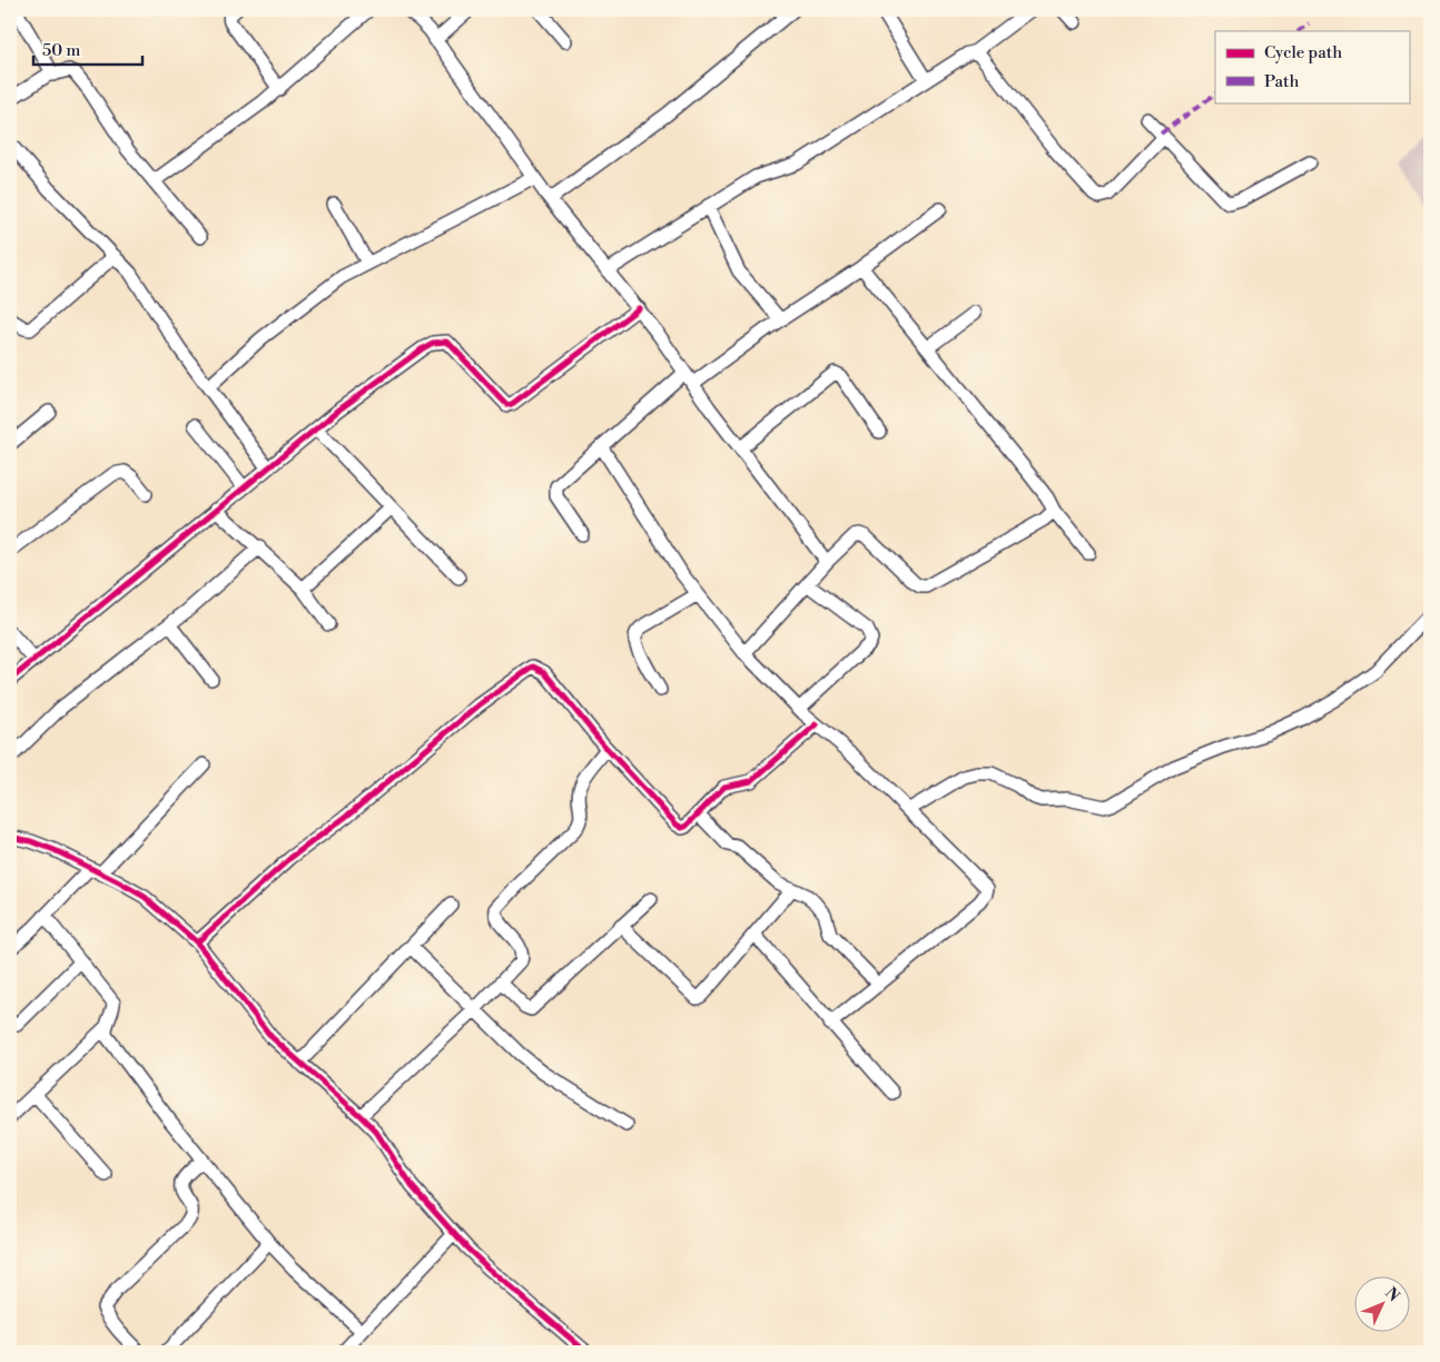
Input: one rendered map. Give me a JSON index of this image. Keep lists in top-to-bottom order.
{
  "legend": ["Cycle path", "Path"],
  "scale_bar": "50 m",
  "north": "top right"
}
